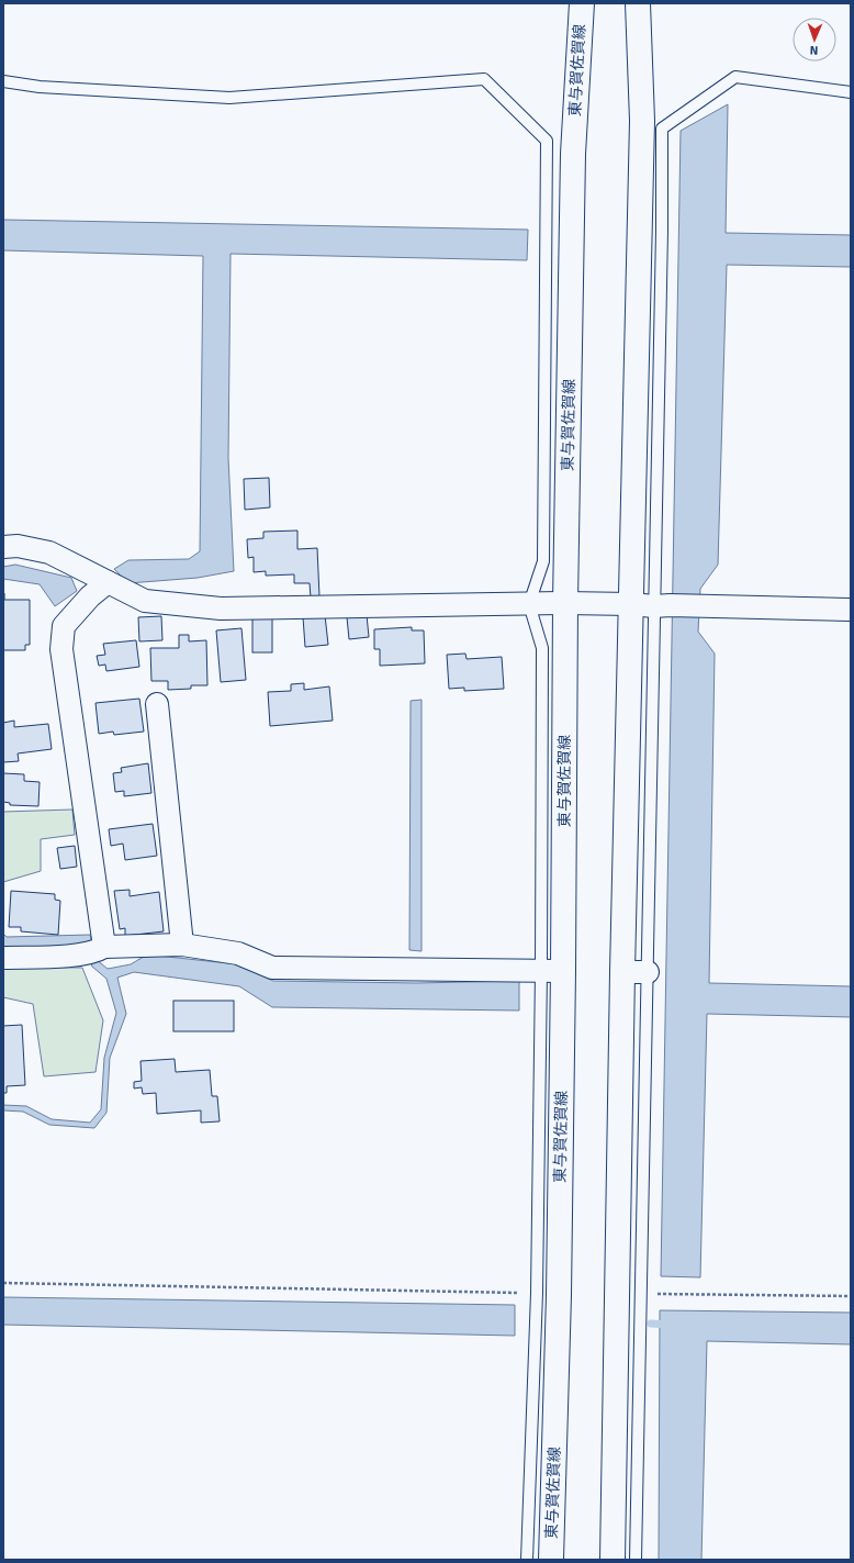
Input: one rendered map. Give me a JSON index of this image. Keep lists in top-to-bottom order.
{
  "streets": {
    "main road": ["東与賀佐賀線"]
  },
  "north": "bottom"
}
